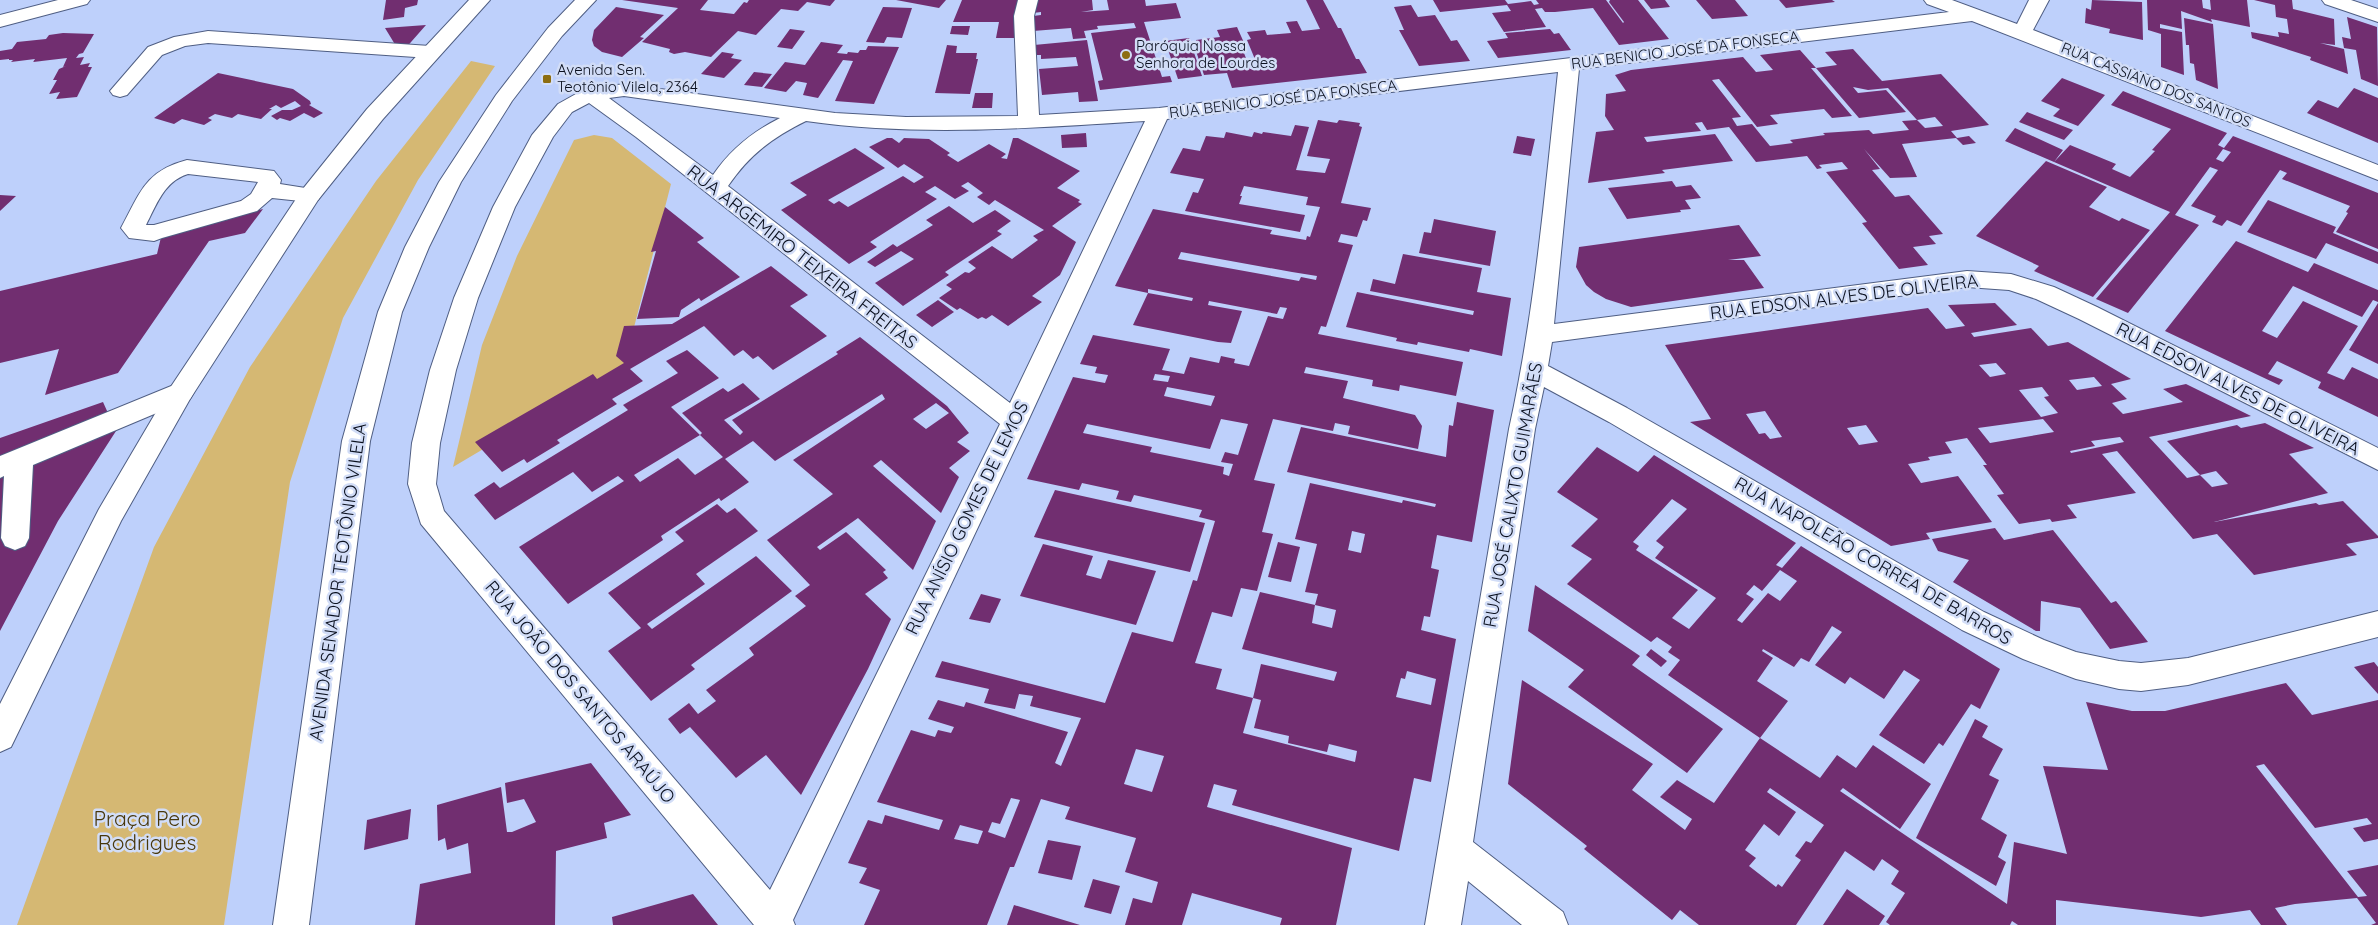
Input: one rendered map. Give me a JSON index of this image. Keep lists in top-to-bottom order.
{
  "streets": {
    "street": [
      "RUA BENICIO JOSÉ DA FONSECA",
      "RUA CASSIANO DOS SANTOS",
      "RUA ARGEMIRO TEIXEIRA FREITAS",
      "RUA EDSON ALVES DE OLIVEIRA",
      "RUA JOSÉ CALIXTO GUIMARÃES",
      "RUA ANÍSIO GOMES DE LEMOS",
      "RUA NAPOLEÃO CORREA DE BARROS",
      "AVENIDA SENADOR TEOTÔNIO VILELA",
      "RUA JOÃO DOS SANTOS ARAÚJO"
    ]
  },
  "crossings": [
    ["RUA BENICIO JOSÉ DA FONSECA", "RUA CASSIANO DOS SANTOS"],
    ["RUA BENICIO JOSÉ DA FONSECA", "RUA ARGEMIRO TEIXEIRA FREITAS"],
    ["RUA BENICIO JOSÉ DA FONSECA", "RUA JOSÉ CALIXTO GUIMARÃES"],
    ["RUA BENICIO JOSÉ DA FONSECA", "RUA ANÍSIO GOMES DE LEMOS"],
    ["RUA BENICIO JOSÉ DA FONSECA", "RUA JOÃO DOS SANTOS ARAÚJO"],
    ["RUA ARGEMIRO TEIXEIRA FREITAS", "RUA ANÍSIO GOMES DE LEMOS"],
    ["RUA ARGEMIRO TEIXEIRA FREITAS", "RUA JOÃO DOS SANTOS ARAÚJO"],
    ["RUA EDSON ALVES DE OLIVEIRA", "RUA JOSÉ CALIXTO GUIMARÃES"],
    ["RUA JOSÉ CALIXTO GUIMARÃES", "RUA NAPOLEÃO CORREA DE BARROS"],
    ["RUA ANÍSIO GOMES DE LEMOS", "RUA JOÃO DOS SANTOS ARAÚJO"]
  ],
  "parks": ["Praça Pero Rodrigues"],
  "places": {
    "other": ["Paróquia Nossa Senhora de Lourdes"],
    "transit": ["Avenida Sen. Teotônio Vilela, 2364"]
  }
}
